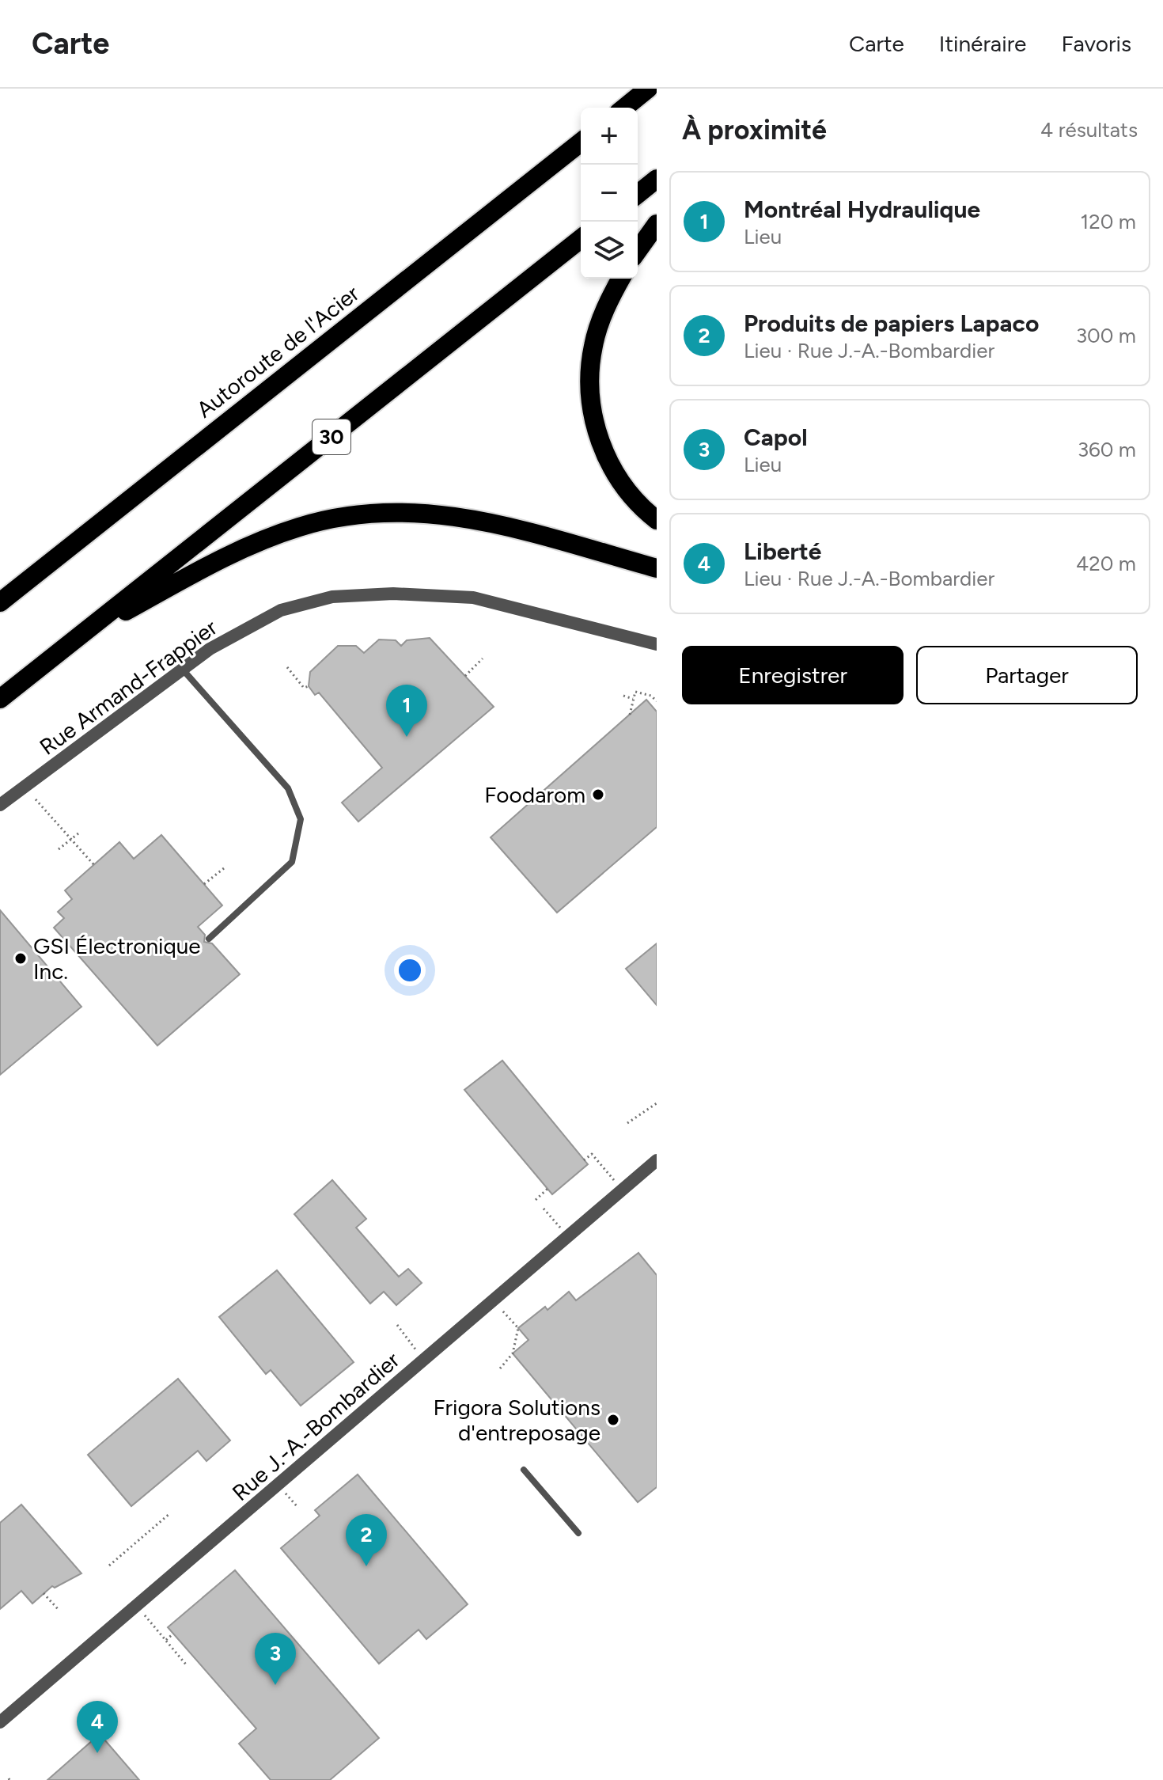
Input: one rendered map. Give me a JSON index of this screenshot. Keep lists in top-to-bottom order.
{
  "streets": {
    "highway": ["Autoroute de l'Acier", "30"],
    "street": ["Rue Armand-Frappier", "Rue J.-A.-Bombardier"]
  },
  "places": ["Foodarom", "GSI Électronique Inc.", "Frigora Solutions d'entreposage"],
  "page": {
    "header": "Carte",
    "nav": ["Carte", "Itinéraire", "Favoris"],
    "heading": ["À proximité", "4 résultats"],
    "map_buttons": ["+", "−"],
    "list": [
      {
        "mark": "1",
        "name": "Montréal Hydraulique",
        "note": "Lieu",
        "value": "120 m"
      },
      {
        "mark": "2",
        "name": "Produits de papiers Lapaco",
        "note": "Lieu · Rue J.-A.-Bombardier",
        "value": "300 m"
      },
      {
        "mark": "3",
        "name": "Capol",
        "note": "Lieu",
        "value": "360 m"
      },
      {
        "mark": "4",
        "name": "Liberté",
        "note": "Lieu · Rue J.-A.-Bombardier",
        "value": "420 m"
      }
    ],
    "buttons": ["Enregistrer", "Partager"],
    "pins": [
      "1",
      "2",
      "3",
      "4"
    ]
  }
}
